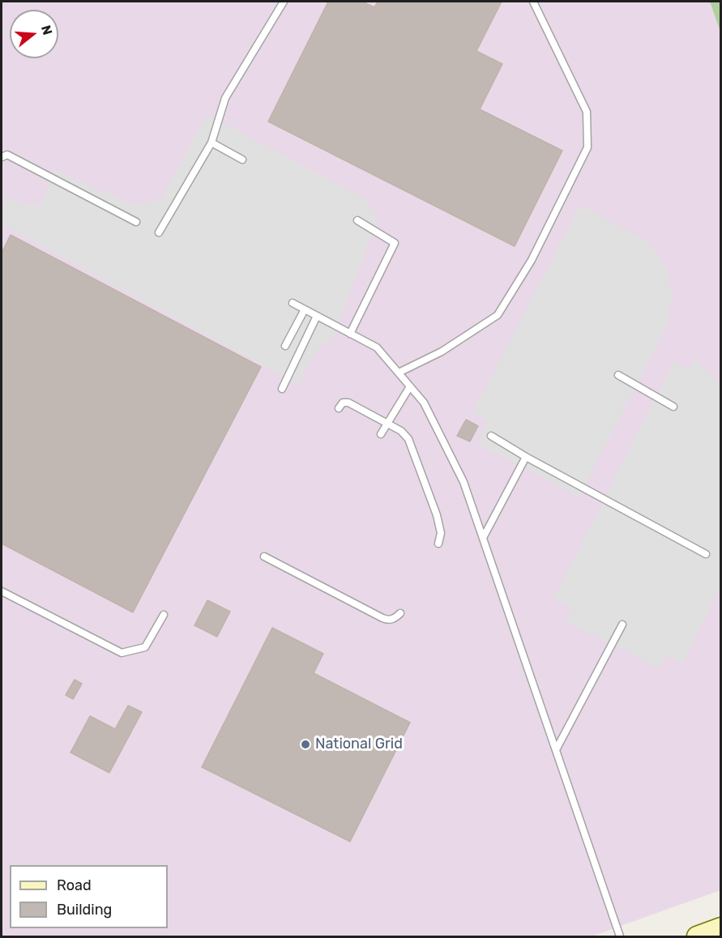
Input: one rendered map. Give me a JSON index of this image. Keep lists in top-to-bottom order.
{
  "places": ["National Grid"],
  "legend": ["Road", "Building"],
  "north": "right"
}
